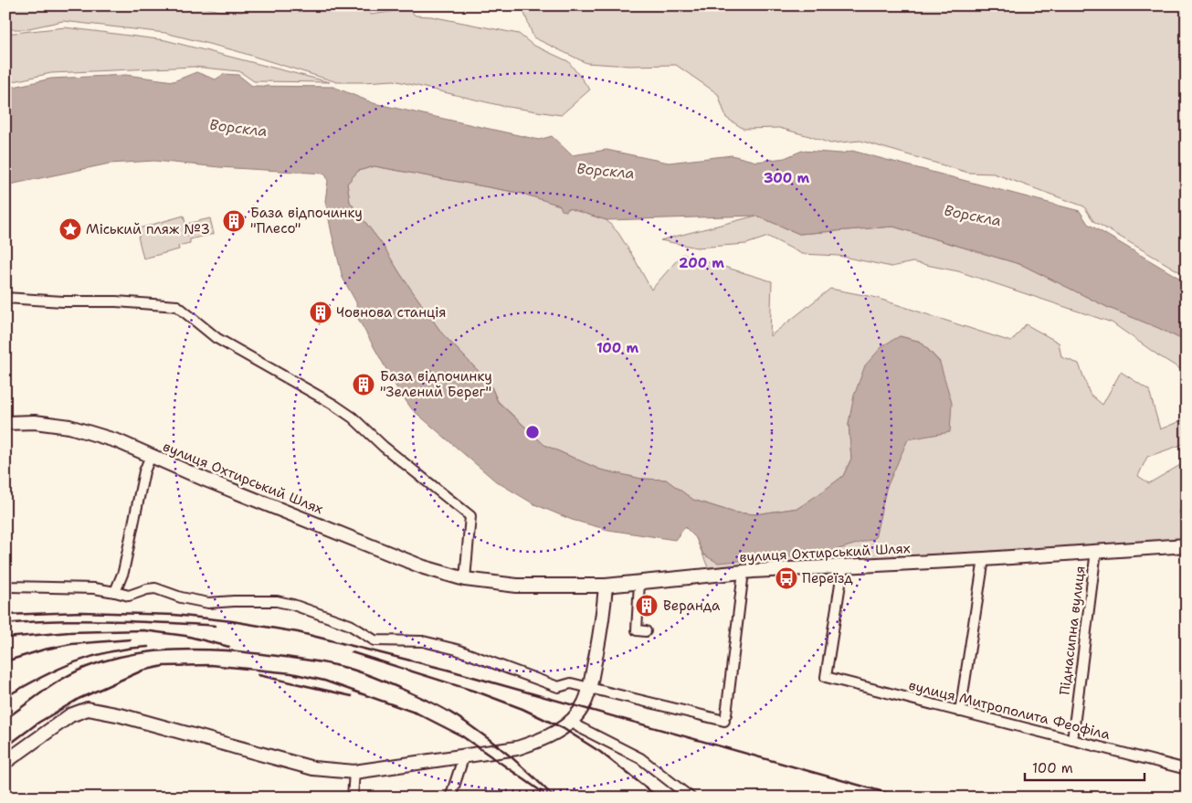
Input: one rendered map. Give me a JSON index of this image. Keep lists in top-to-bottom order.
{
  "streets": {
    "main road": ["вулиця Охтирський Шлях"],
    "street": ["Піднасипна вулиця", "вулиця Митрополита Феофіла"]
  },
  "crossings": [
    ["вулиця Охтирський Шлях", "Піднасипна вулиця"],
    ["вулиця Охтирський Шлях", "вулиця Митрополита Феофіла"],
    ["Піднасипна вулиця", "вулиця Митрополита Феофіла"]
  ],
  "water": ["Ворскла"],
  "places": {
    "building": [
      "База відпочинку \"Плесо\"",
      "Човнова станція",
      "База відпочинку \"Зелений Берег\"",
      "Веранда"
    ],
    "place": ["Міський пляж №3"],
    "bus stop": ["Переїзд"]
  },
  "scale_bar": "100 m",
  "rings": ["300 m", "200 m", "100 m"]
}
